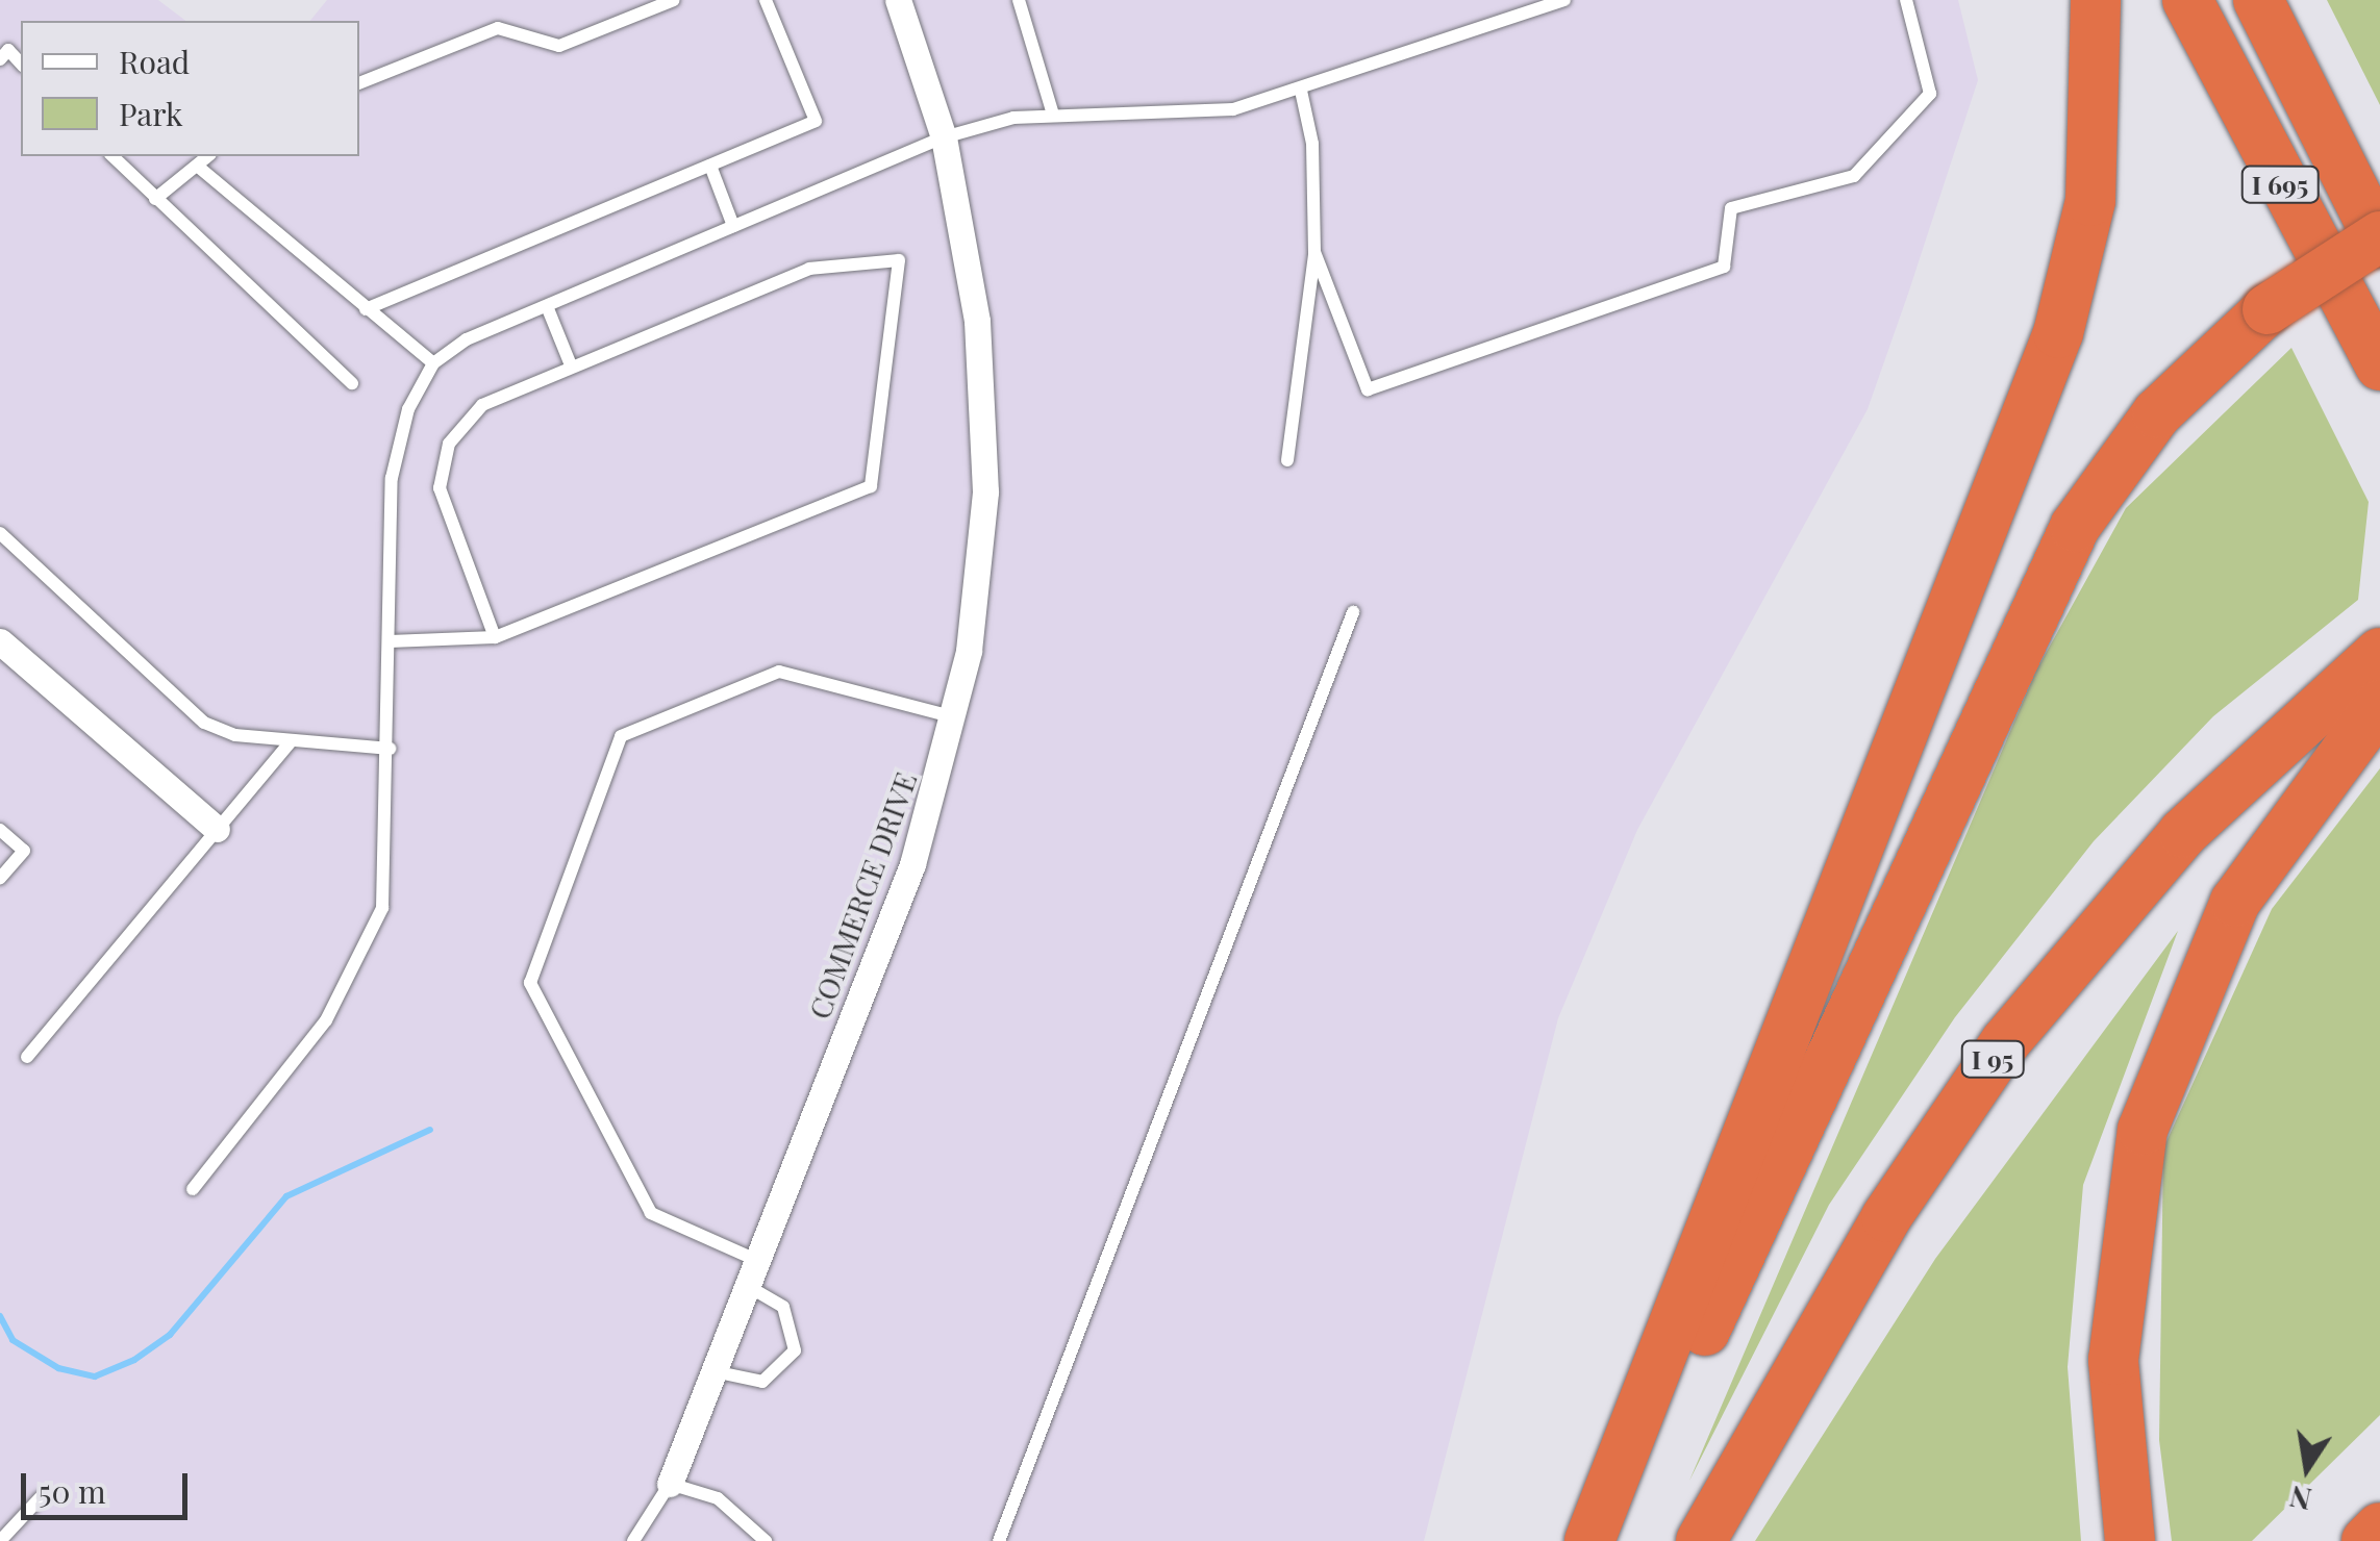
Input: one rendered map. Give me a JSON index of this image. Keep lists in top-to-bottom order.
{
  "streets": {
    "highway": ["I 695", "I 95"],
    "street": ["COMMERCE DRIVE"]
  },
  "legend": ["Road", "Park"],
  "scale_bar": "50 m",
  "north": "bottom"
}
